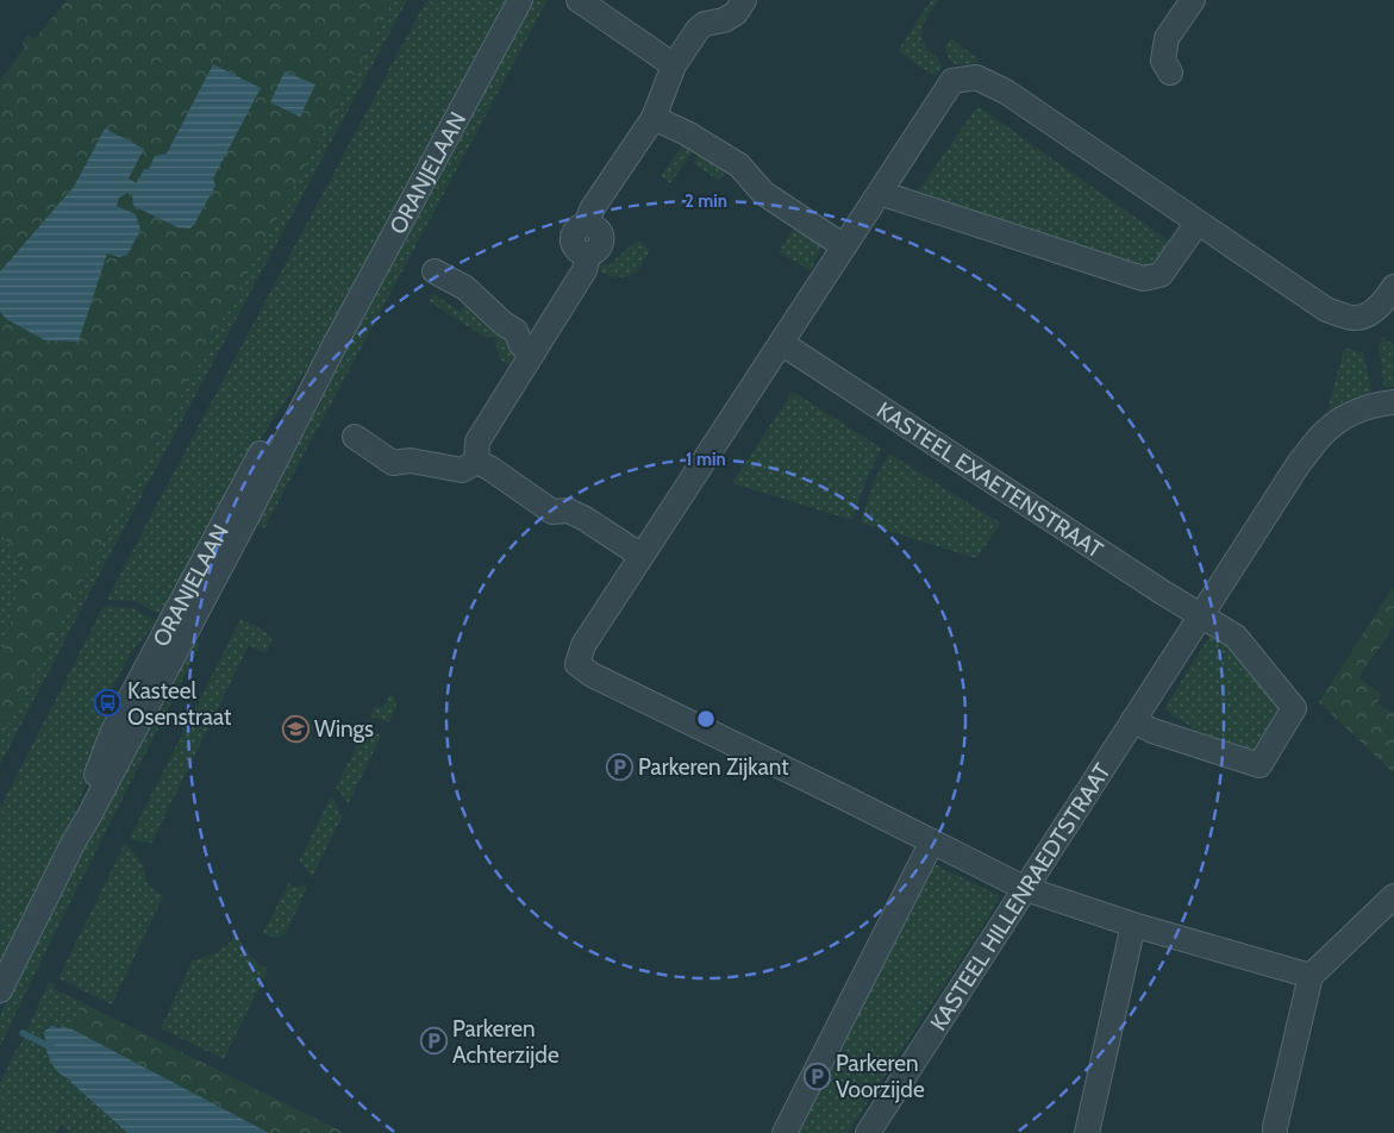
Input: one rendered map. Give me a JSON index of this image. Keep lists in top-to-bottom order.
{
  "streets": {
    "street": ["ORANJELAAN", "KASTEEL EXAETENSTRAAT", "KASTEEL HILLENRAEDTSTRAAT"]
  },
  "crossings": [
    ["KASTEEL EXAETENSTRAAT", "KASTEEL HILLENRAEDTSTRAAT"]
  ],
  "places": {
    "bus stop": ["Kasteel Osenstraat"],
    "school or university": ["Wings"],
    "parking": ["Parkeren Zijkant", "Parkeren Achterzijde", "Parkeren Voorzijde"]
  },
  "rings": ["2 min", "1 min"]
}
